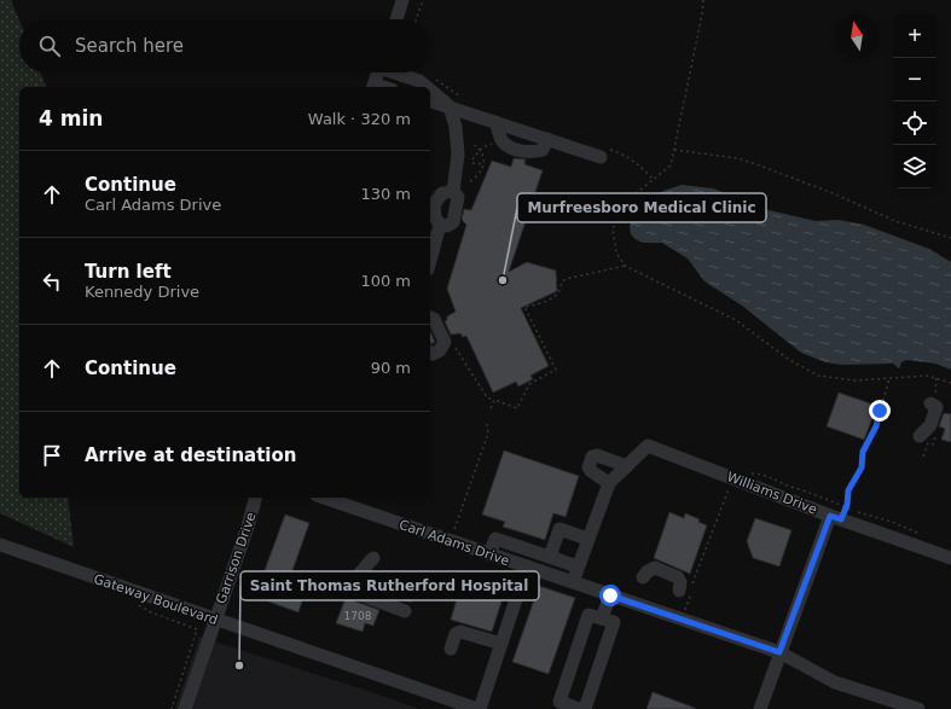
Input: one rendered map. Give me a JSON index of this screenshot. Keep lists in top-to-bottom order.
{
  "streets": {
    "street": [
      "Williams Drive",
      "Carl Adams Drive",
      "Garrison Drive",
      "Gateway Boulevard"
    ]
  },
  "crossings": [
    ["Garrison Drive", "Gateway Boulevard"]
  ],
  "places": ["Murfreesboro Medical Clinic", "Saint Thomas Rutherford Hospital"],
  "house_numbers": ["1708"],
  "north": "top",
  "page": {
    "map_buttons": ["+", "−"],
    "search": "Search here",
    "heading": ["4 min", "Walk · 320 m"],
    "list": [
      ["Continue", "Carl Adams Drive", "130 m"],
      ["Turn left", "Kennedy Drive", "100 m"],
      ["Continue", "90 m"],
      "Arrive at destination"
    ]
  }
}
